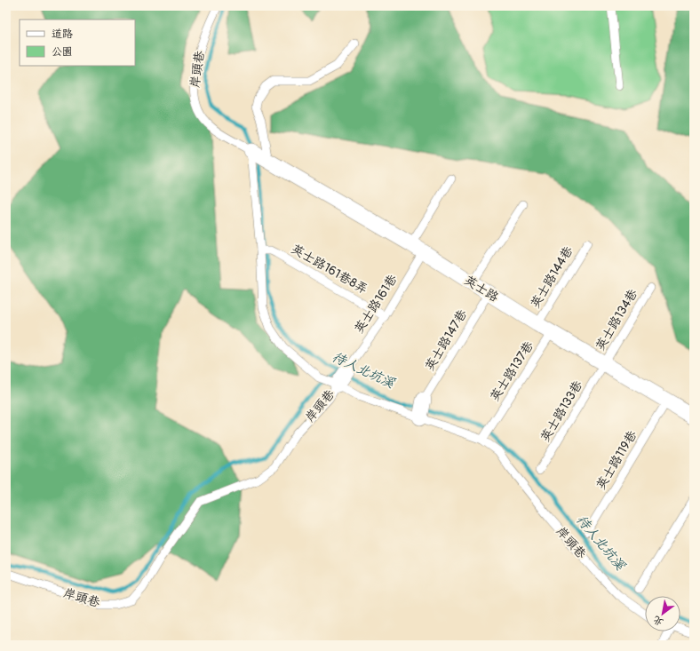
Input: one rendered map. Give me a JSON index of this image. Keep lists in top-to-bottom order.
{
  "streets": {
    "street": ["岸頭巷", "英士路"],
    "lane": [
      "英士路161巷8弄",
      "英士路144巷",
      "英士路161巷",
      "英士路134巷",
      "英士路147巷",
      "英士路137巷",
      "英士路133巷",
      "英士路119巷"
    ]
  },
  "crossings": [
    ["岸頭巷", "英士路"],
    ["岸頭巷", "英士路137巷"],
    ["英士路161巷8弄", "英士路161巷"],
    ["英士路144巷", "英士路"],
    ["英士路", "英士路161巷"],
    ["英士路", "英士路134巷"],
    ["英士路", "英士路147巷"],
    ["英士路", "英士路137巷"],
    ["英士路", "英士路133巷"],
    ["英士路", "英士路119巷"],
    ["英士路134巷", "英士路133巷"]
  ],
  "water": ["待人北坑溪"],
  "legend": ["道路", "公園"],
  "north": "bottom left"
}
